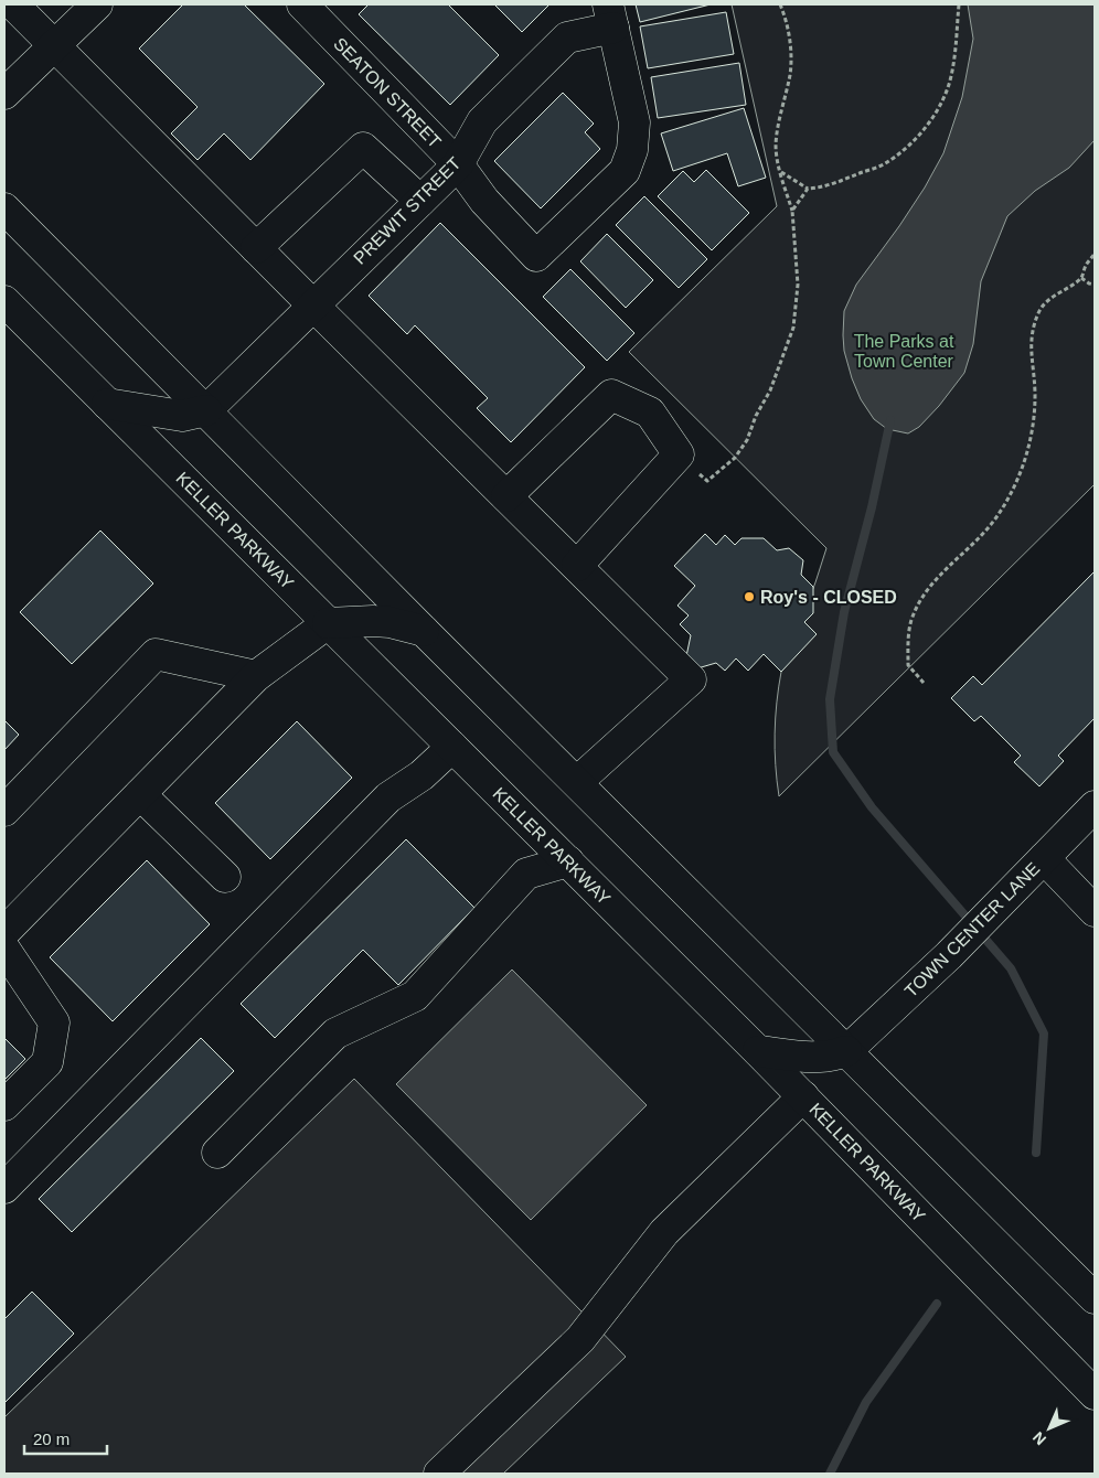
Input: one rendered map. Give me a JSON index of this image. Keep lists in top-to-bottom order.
{
  "streets": {
    "main road": [
      "SEATON STREET",
      "PREWIT STREET",
      "KELLER PARKWAY",
      "TOWN CENTER LANE"
    ]
  },
  "crossings": [
    ["SEATON STREET", "PREWIT STREET"]
  ],
  "parks": ["The Parks at Town Center"],
  "places": ["Roy's - CLOSED"],
  "scale_bar": "20 m",
  "north": "bottom left"
}
